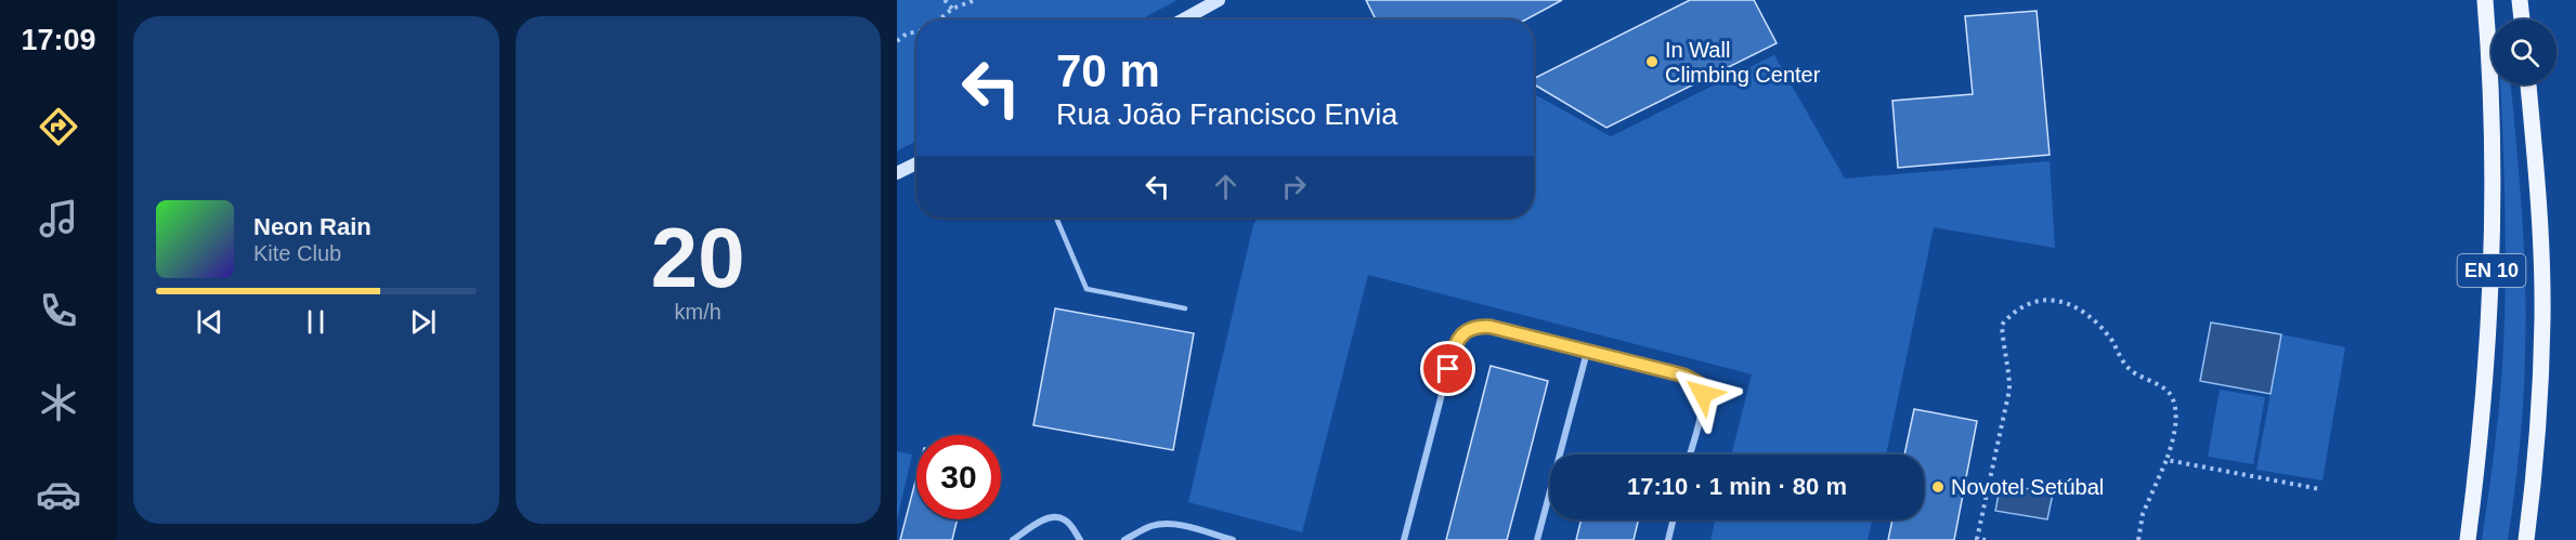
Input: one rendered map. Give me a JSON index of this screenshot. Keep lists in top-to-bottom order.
{
  "streets": {
    "main road": ["EN 10"]
  },
  "places": ["In Wall Climbing Center", "Novotel Setúbal"],
  "page": {
    "tabs": "17:09",
    "tile": ["20", "km/h"],
    "turn": ["70 m", "Rua João Francisco Envia"],
    "song": ["Neon Rain", "Kite Club"],
    "limit": "30",
    "trip": "17:10 · 1 min · 80 m"
  }
}
